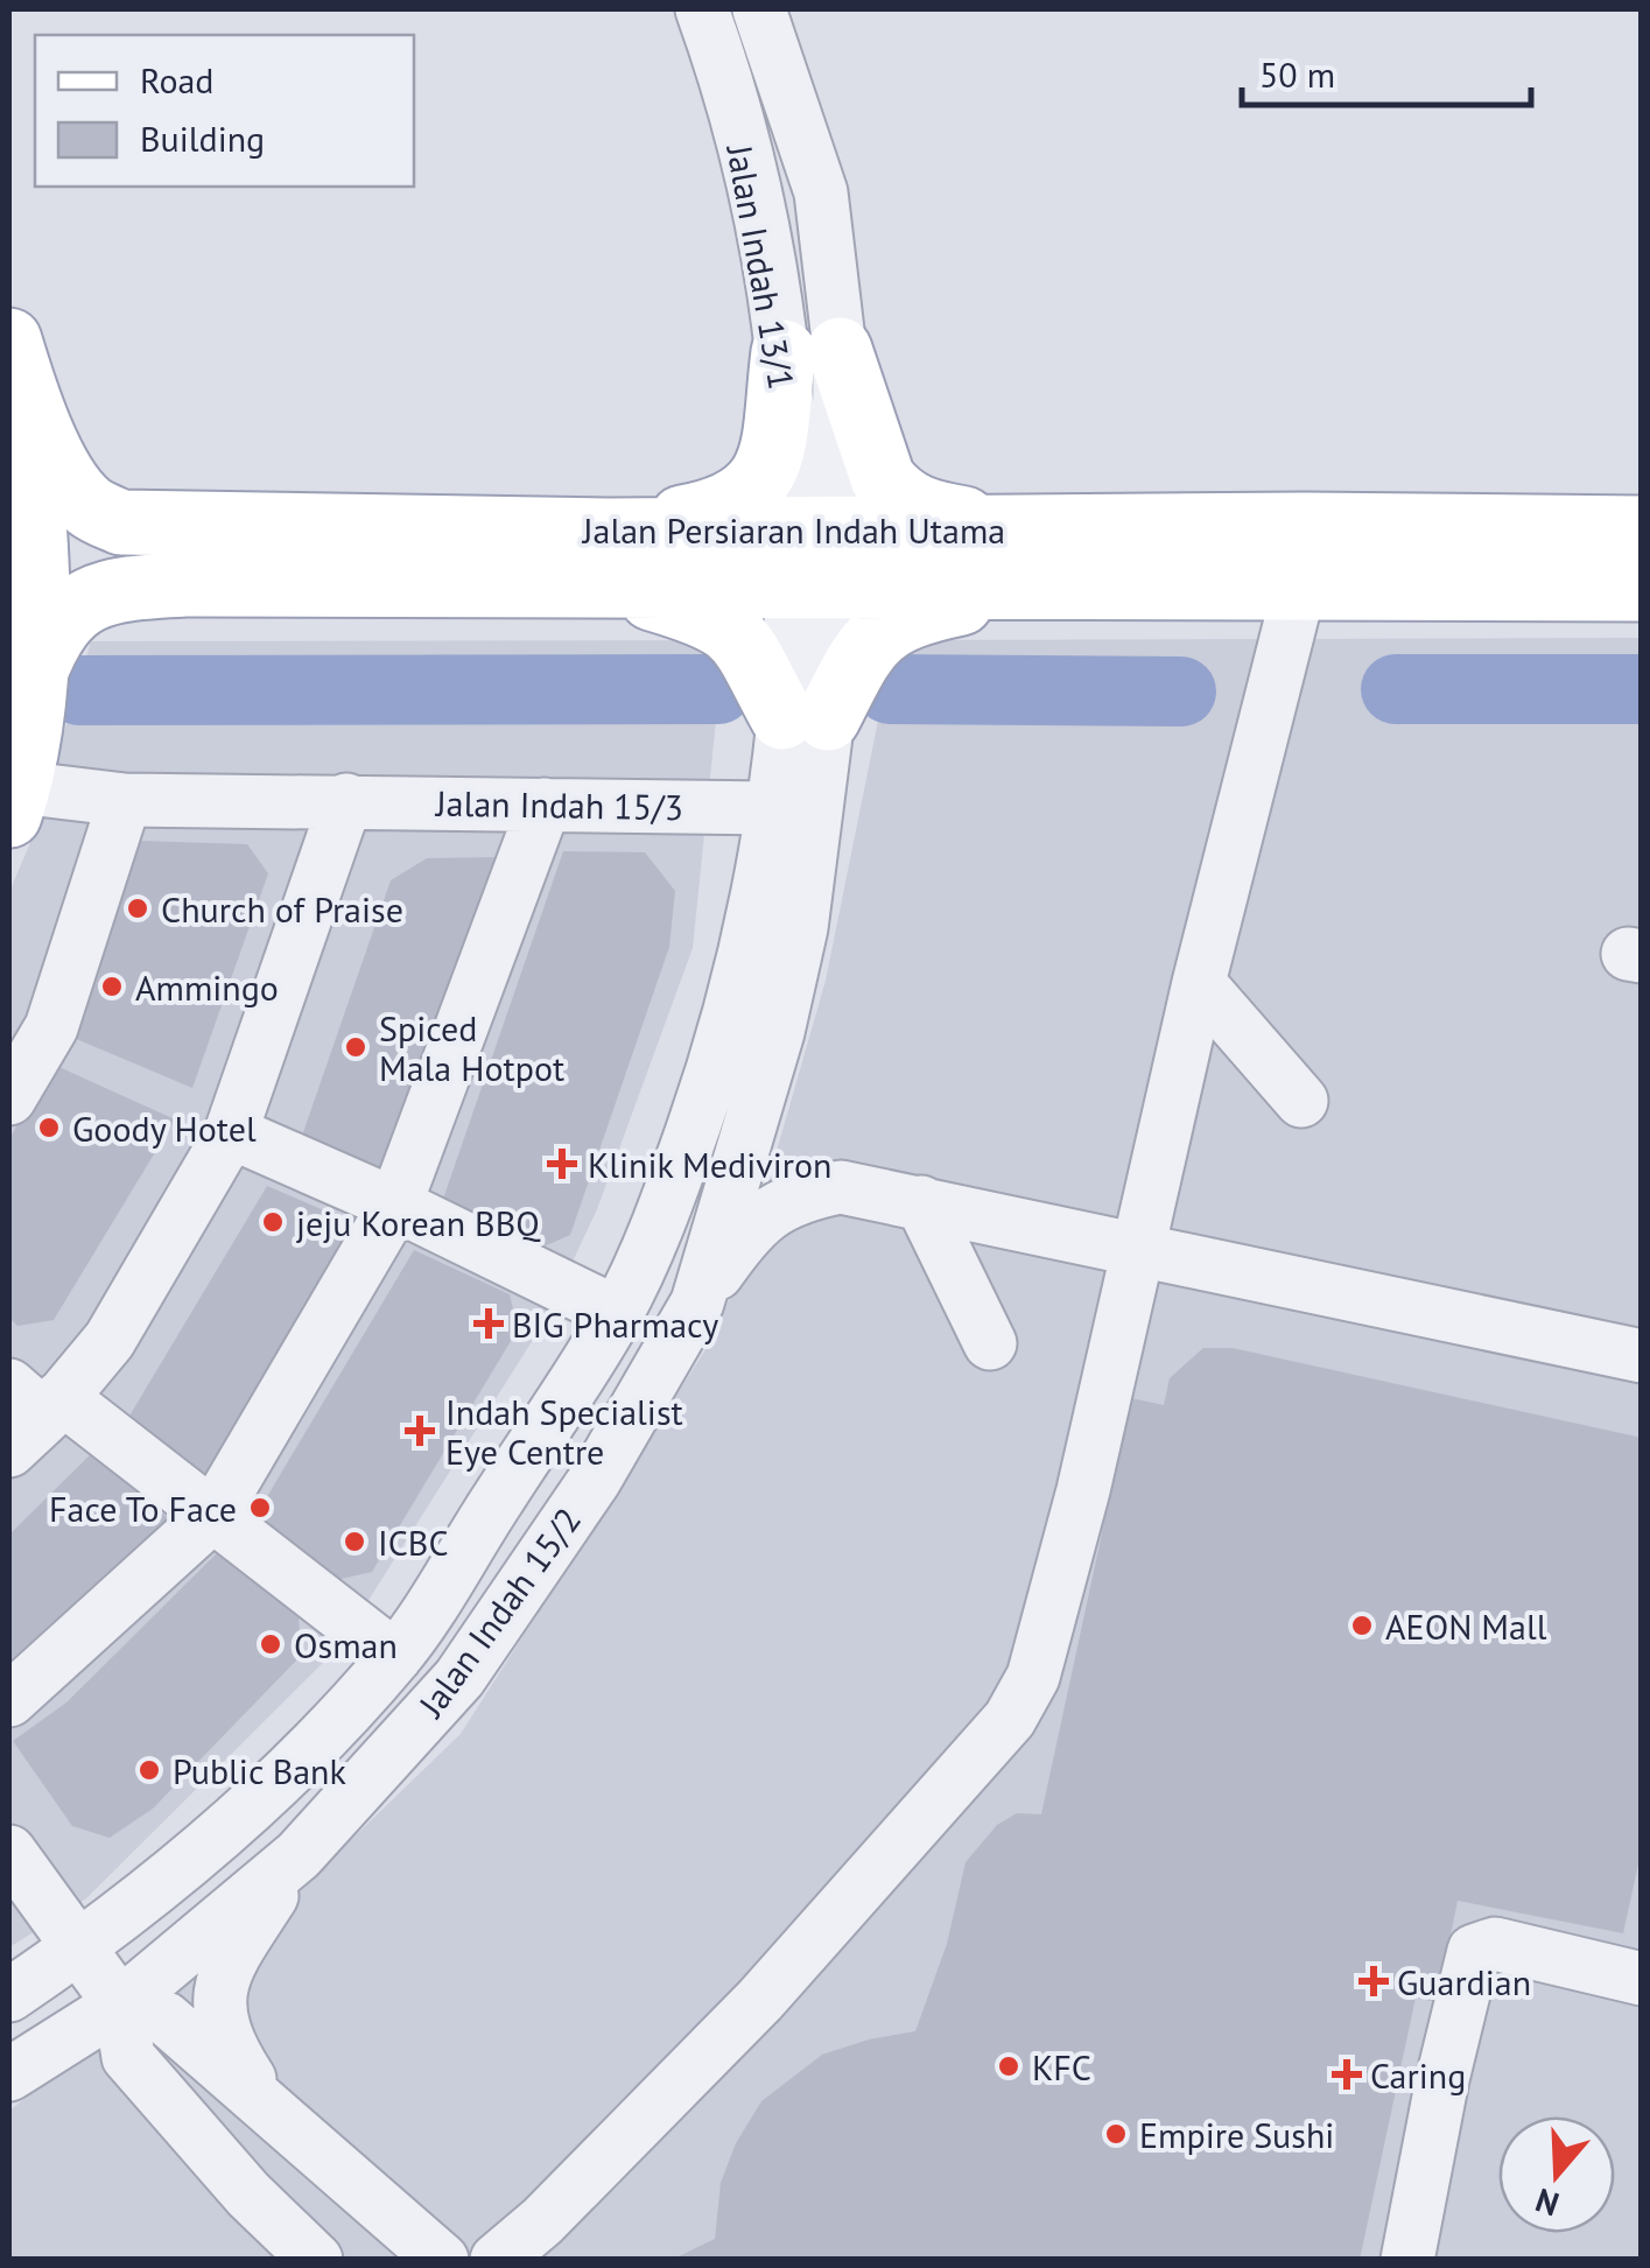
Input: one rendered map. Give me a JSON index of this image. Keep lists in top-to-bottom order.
{
  "streets": {
    "main road": ["Jalan Persiaran Indah Utama"],
    "street": ["Jalan Indah 13/1", "Jalan Indah 15/3", "Jalan Indah 15/2"]
  },
  "crossings": [
    ["Jalan Indah 13/1", "Jalan Persiaran Indah Utama"],
    ["Jalan Indah 13/1", "Jalan Indah 15/2"],
    ["Jalan Persiaran Indah Utama", "Jalan Indah 15/3"],
    ["Jalan Persiaran Indah Utama", "Jalan Indah 15/2"],
    ["Jalan Indah 15/3", "Jalan Indah 15/2"]
  ],
  "places": {
    "other": [
      "Church of Praise",
      "Ammingo",
      "Spiced Mala Hotpot",
      "Goody Hotel",
      "jeju Korean BBQ",
      "Face To Face",
      "ICBC",
      "AEON Mall",
      "Osman",
      "Public Bank",
      "KFC",
      "Empire Sushi"
    ],
    "health": [
      "Klinik Mediviron",
      "BIG Pharmacy",
      "Indah Specialist Eye Centre",
      "Guardian",
      "Caring"
    ]
  },
  "legend": ["Road", "Building"],
  "scale_bar": "50 m",
  "north": "bottom"
}
